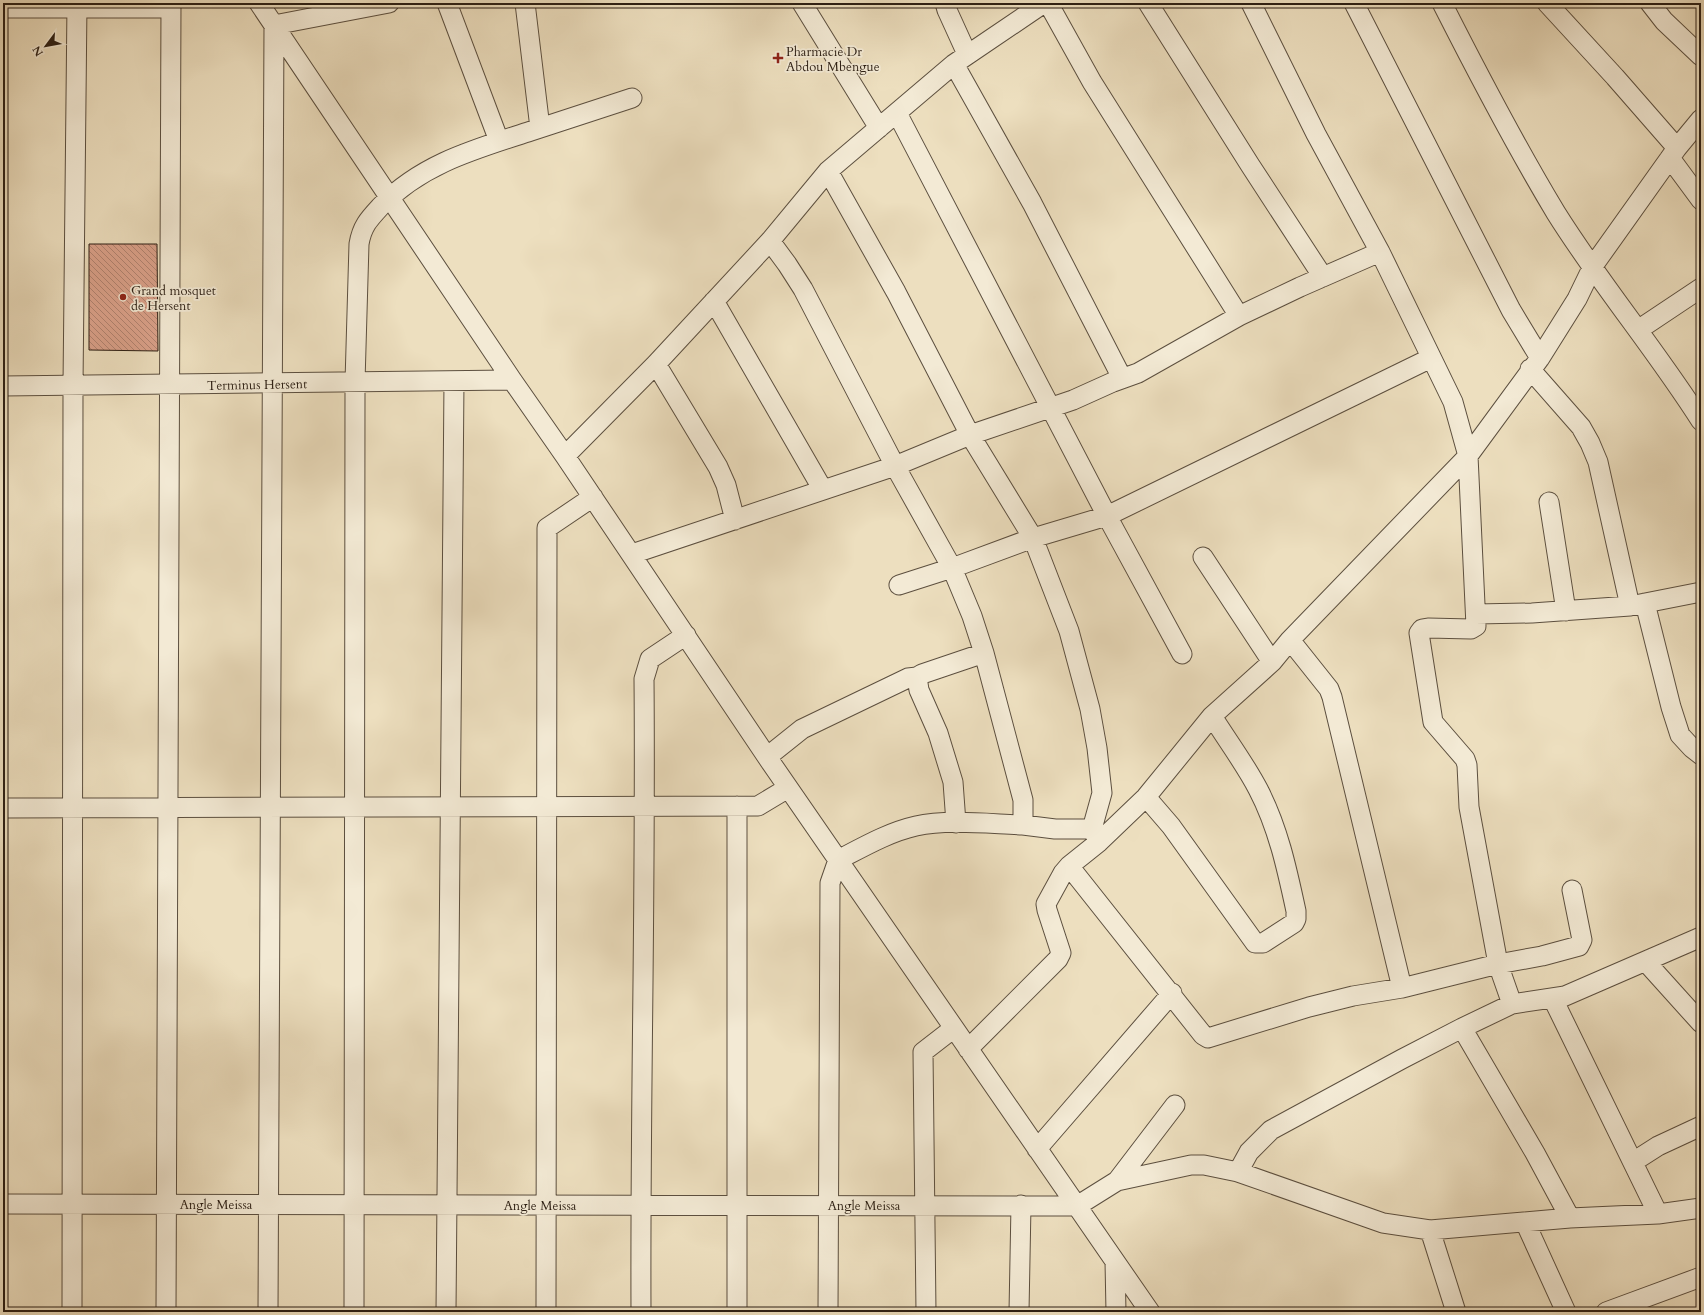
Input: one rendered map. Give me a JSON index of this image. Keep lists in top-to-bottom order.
{
  "streets": {
    "street": ["Terminus Hersent", "Angle Meissa"]
  },
  "places": {
    "health": ["Pharmacie Dr Abdou Mbengue"],
    "other": ["Grand mosquet de Hersent"]
  },
  "north": "bottom left"
}
